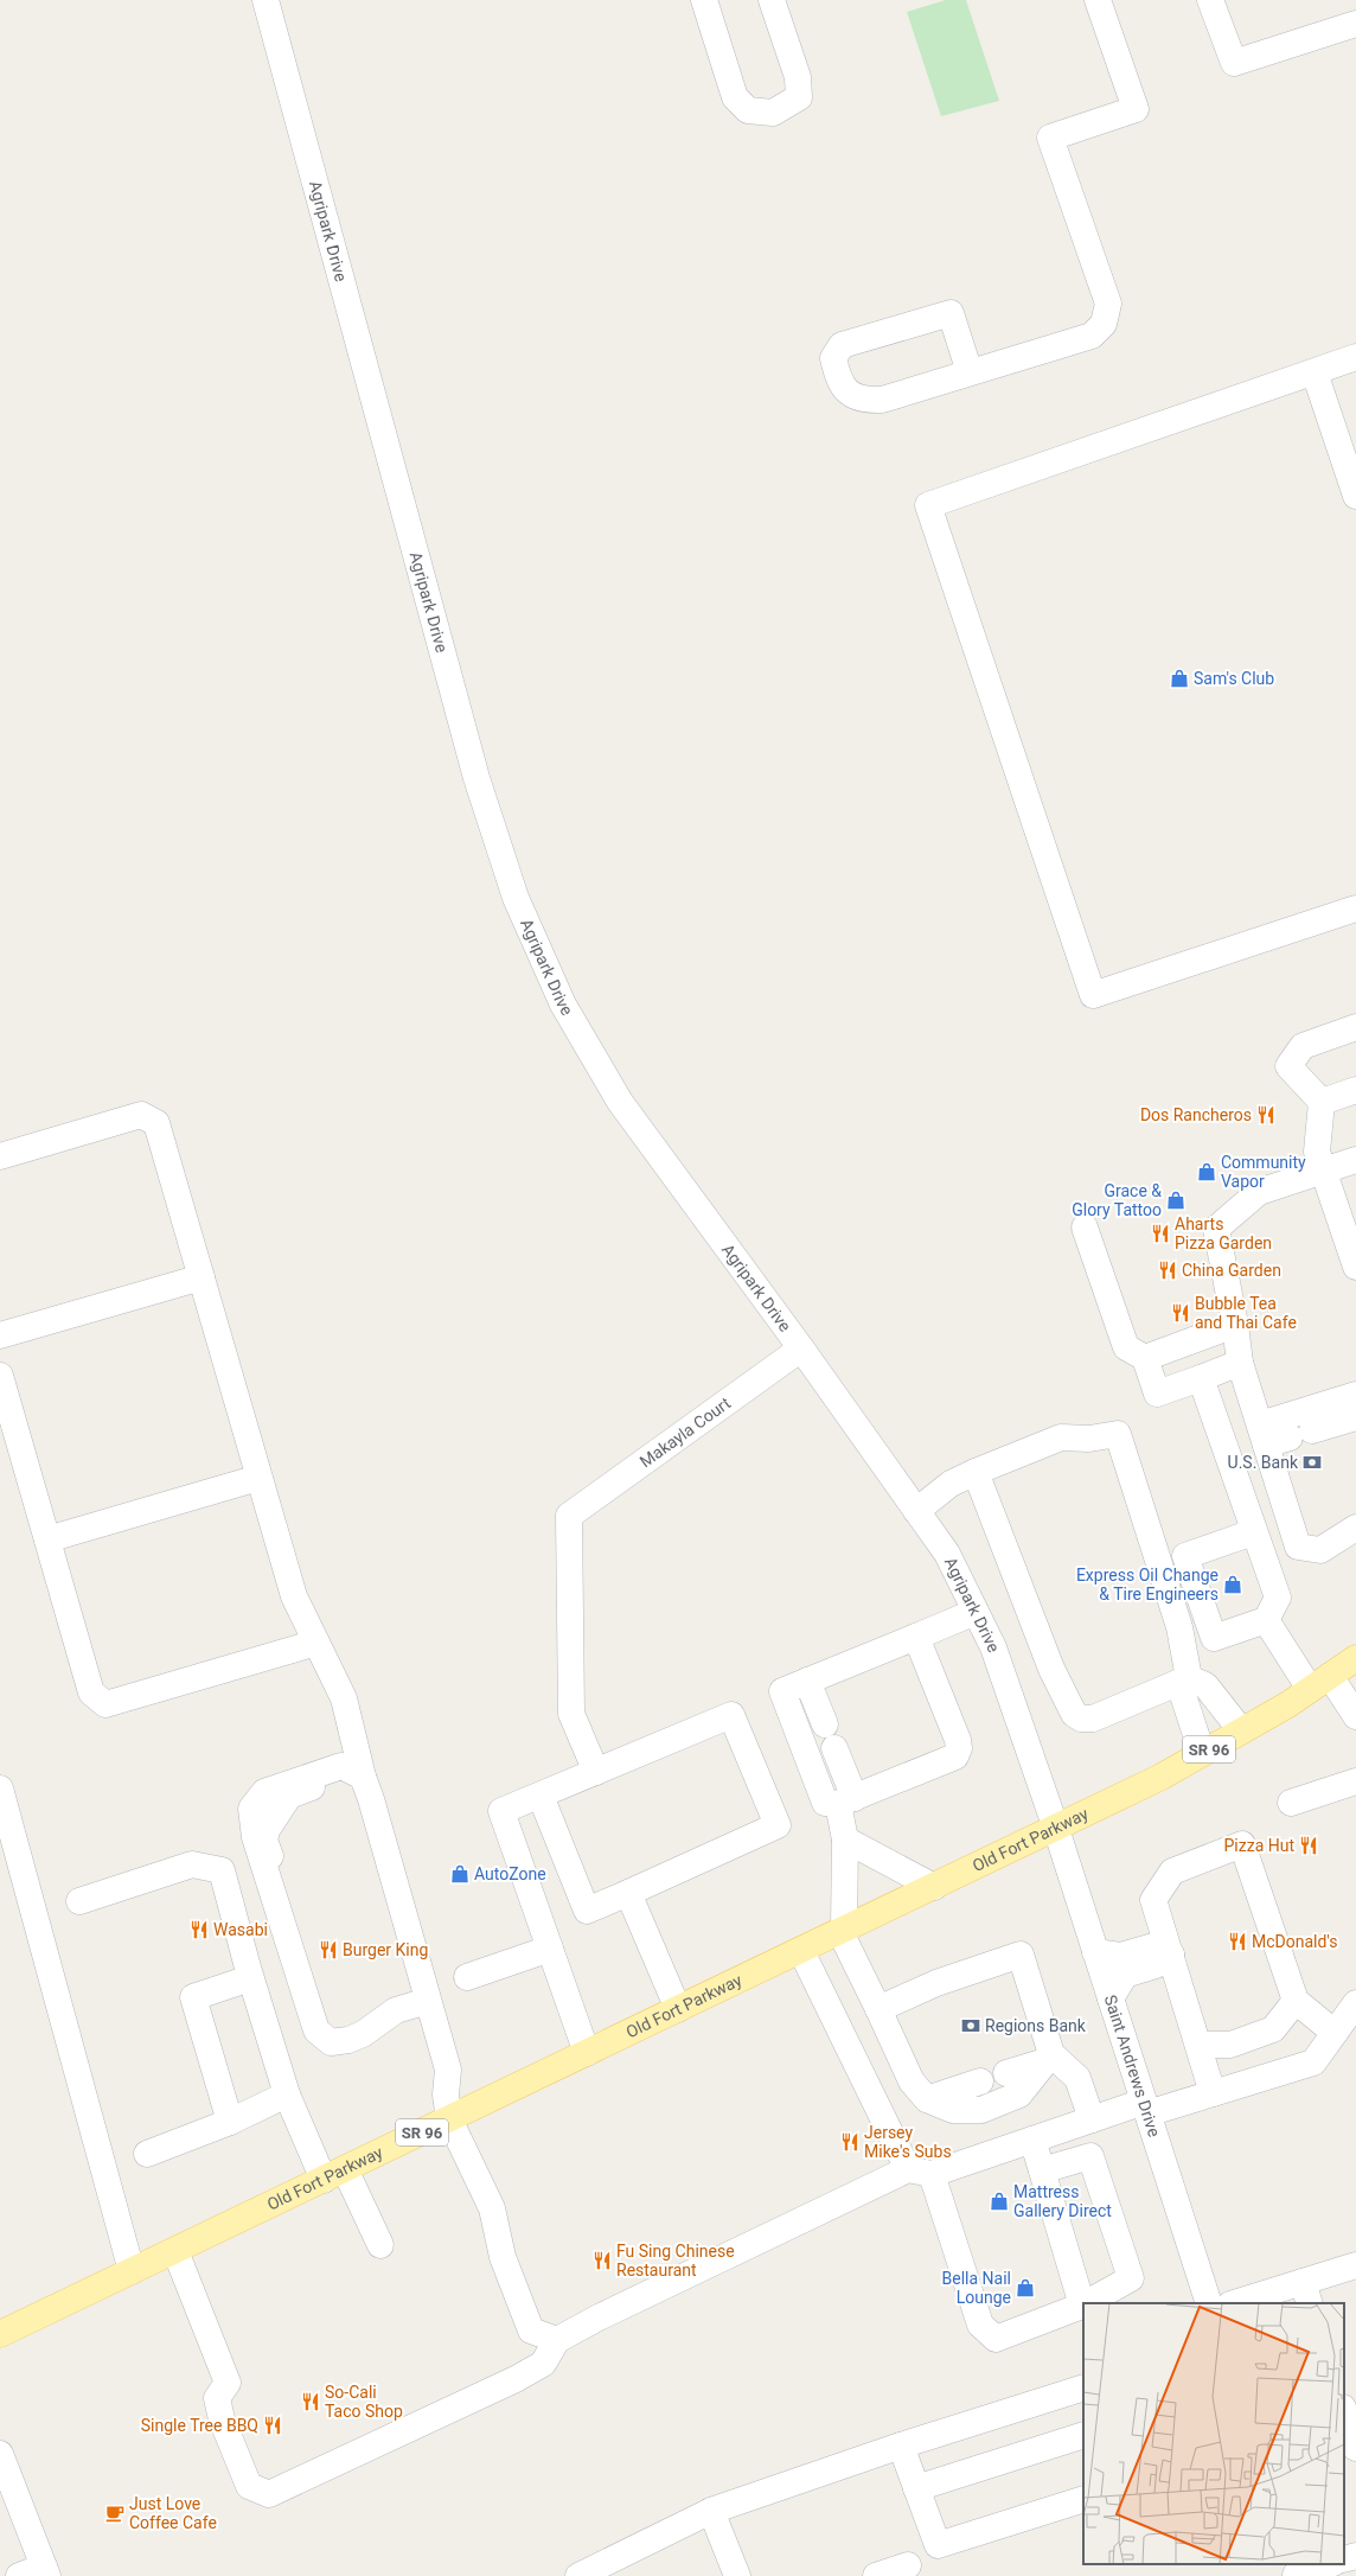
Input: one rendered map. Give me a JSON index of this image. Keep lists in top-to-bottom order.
{
  "streets": {
    "main road": ["SR 96", "Old Fort Parkway"],
    "street": ["Agripark Drive", "Makayla Court", "Saint Andrews Drive"]
  },
  "crossings": [
    ["Agripark Drive", "Makayla Court"],
    ["Agripark Drive", "Old Fort Parkway"],
    ["Agripark Drive", "Saint Andrews Drive"],
    ["Old Fort Parkway", "Saint Andrews Drive"]
  ],
  "places": {
    "shop": [
      "Sam's Club",
      "Community Vapor",
      "Grace & Glory Tattoo",
      "Express Oil Change & Tire Engineers",
      "AutoZone",
      "Mattress Gallery Direct",
      "Bella Nail Lounge"
    ],
    "restaurant": [
      "Dos Rancheros",
      "Aharts Pizza Garden",
      "China Garden",
      "Bubble Tea and Thai Cafe",
      "Pizza Hut",
      "Wasabi",
      "McDonald's",
      "Burger King",
      "Jersey Mike's Subs",
      "Fu Sing Chinese Restaurant",
      "So-Cali Taco Shop",
      "Single Tree BBQ"
    ],
    "bank": ["U.S. Bank", "Regions Bank"],
    "cafe": ["Just Love Coffee Cafe"]
  }
}
